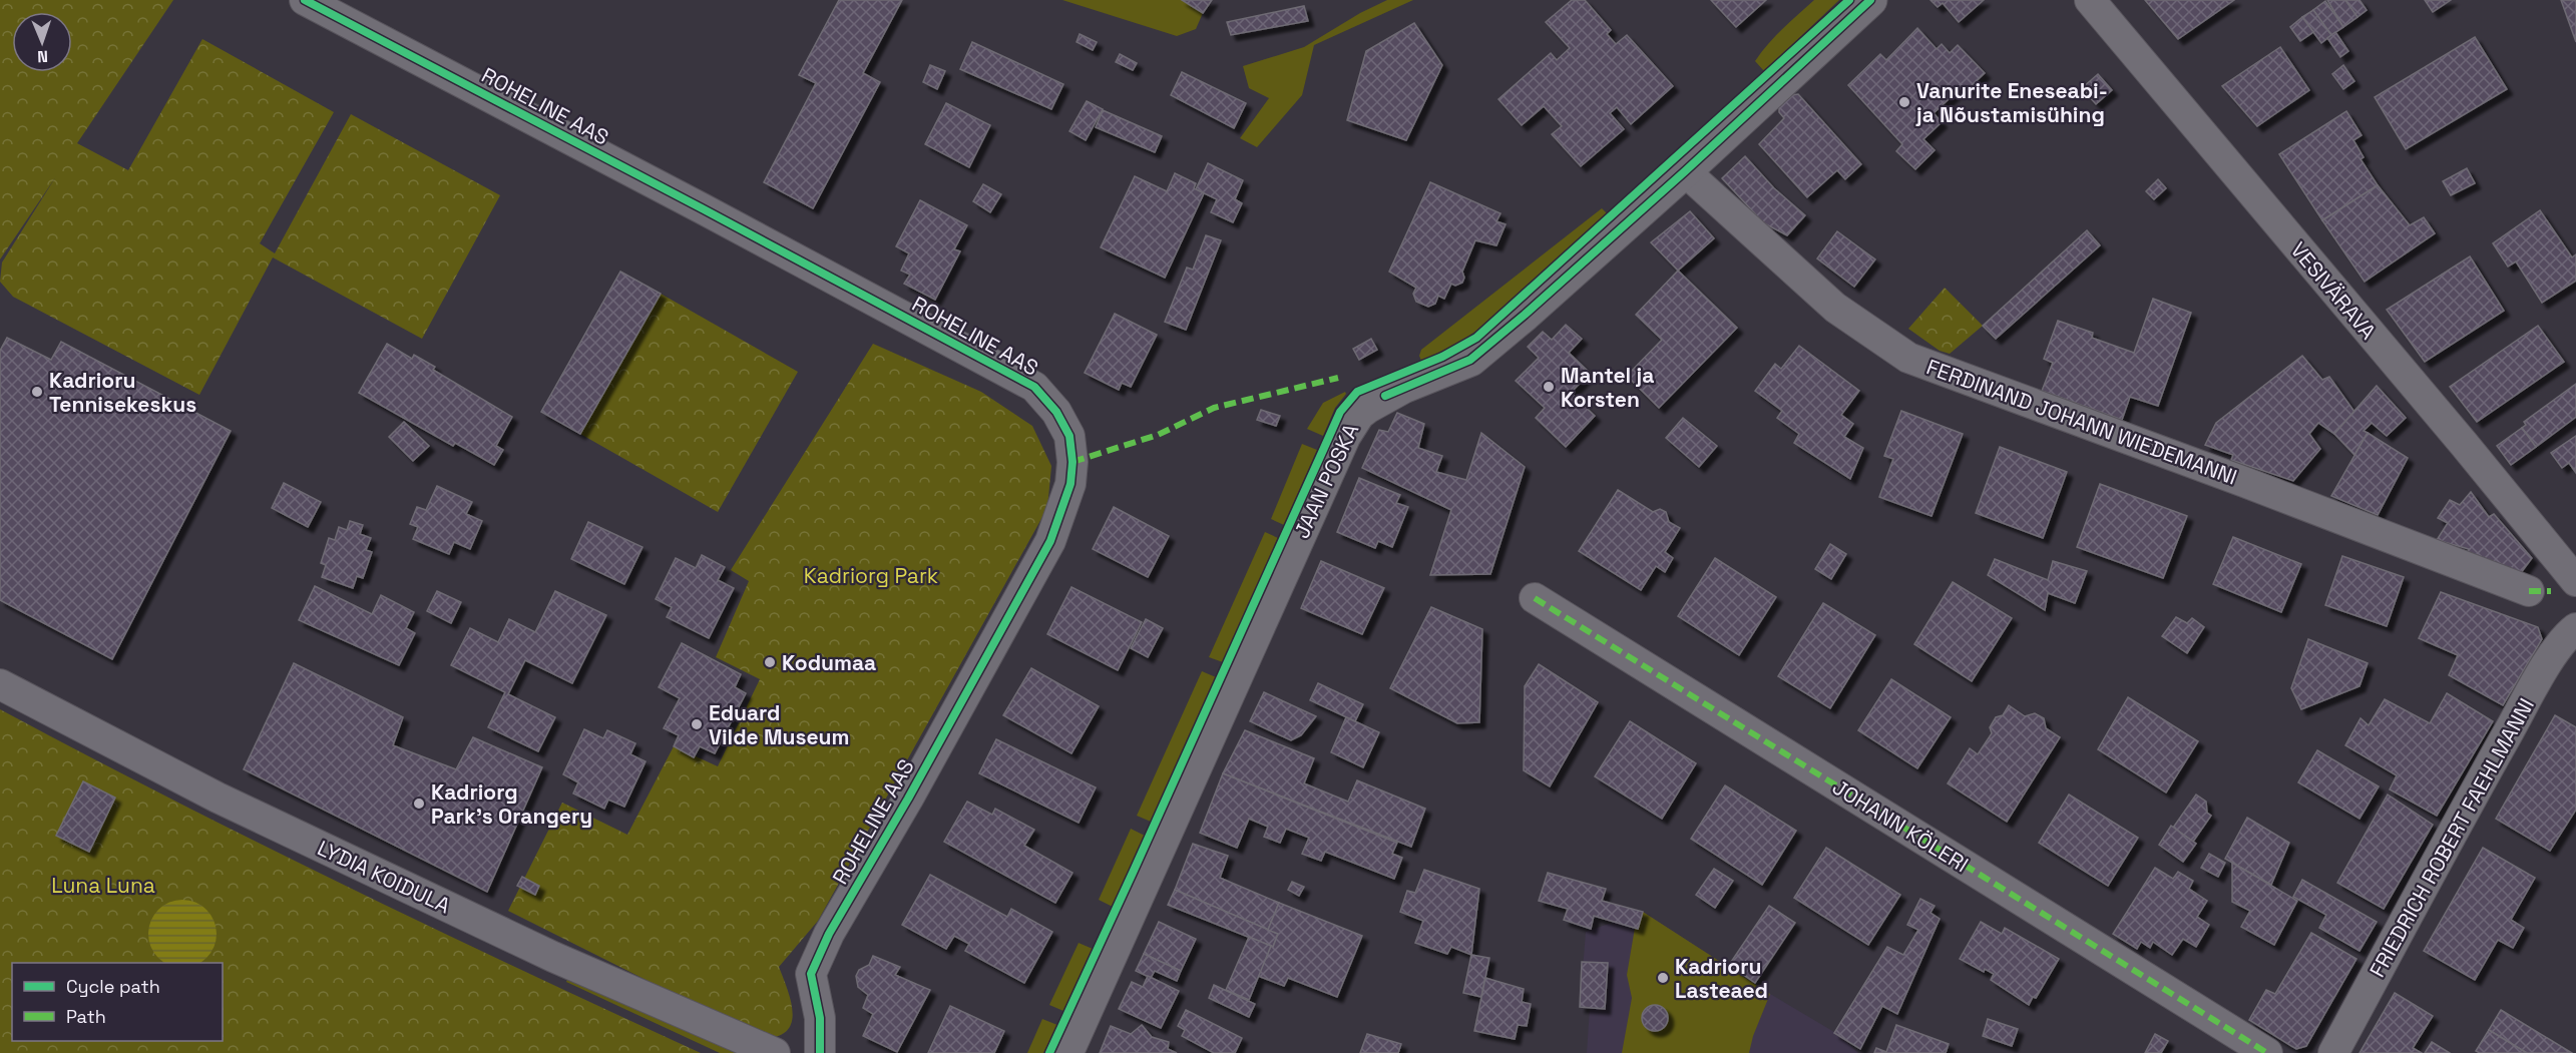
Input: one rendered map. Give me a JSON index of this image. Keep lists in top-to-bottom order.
{
  "streets": {
    "street": [
      "ROHELINE AAS",
      "VESIVÄRAVA",
      "FERDINAND JOHANN WIEDEMANNI",
      "JAAN POSKA",
      "JOHANN KÖLERI",
      "FRIEDRICH ROBERT FAEHLMANNI",
      "LYDIA KOIDULA"
    ]
  },
  "crossings": [
    ["FERDINAND JOHANN WIEDEMANNI", "JAAN POSKA"]
  ],
  "parks": ["Kadriorg Park", "Luna Luna"],
  "places": [
    "Vanurite Eneseabi- ja Nõustamisühing",
    "Mantel ja Korsten",
    "Kadrioru Tennisekeskus",
    "Kodumaa",
    "Eduard Vilde Museum",
    "Kadriorg Park’s Orangery",
    "Kadrioru Lasteaed"
  ],
  "legend": ["Cycle path", "Path"],
  "north": "bottom"
}
